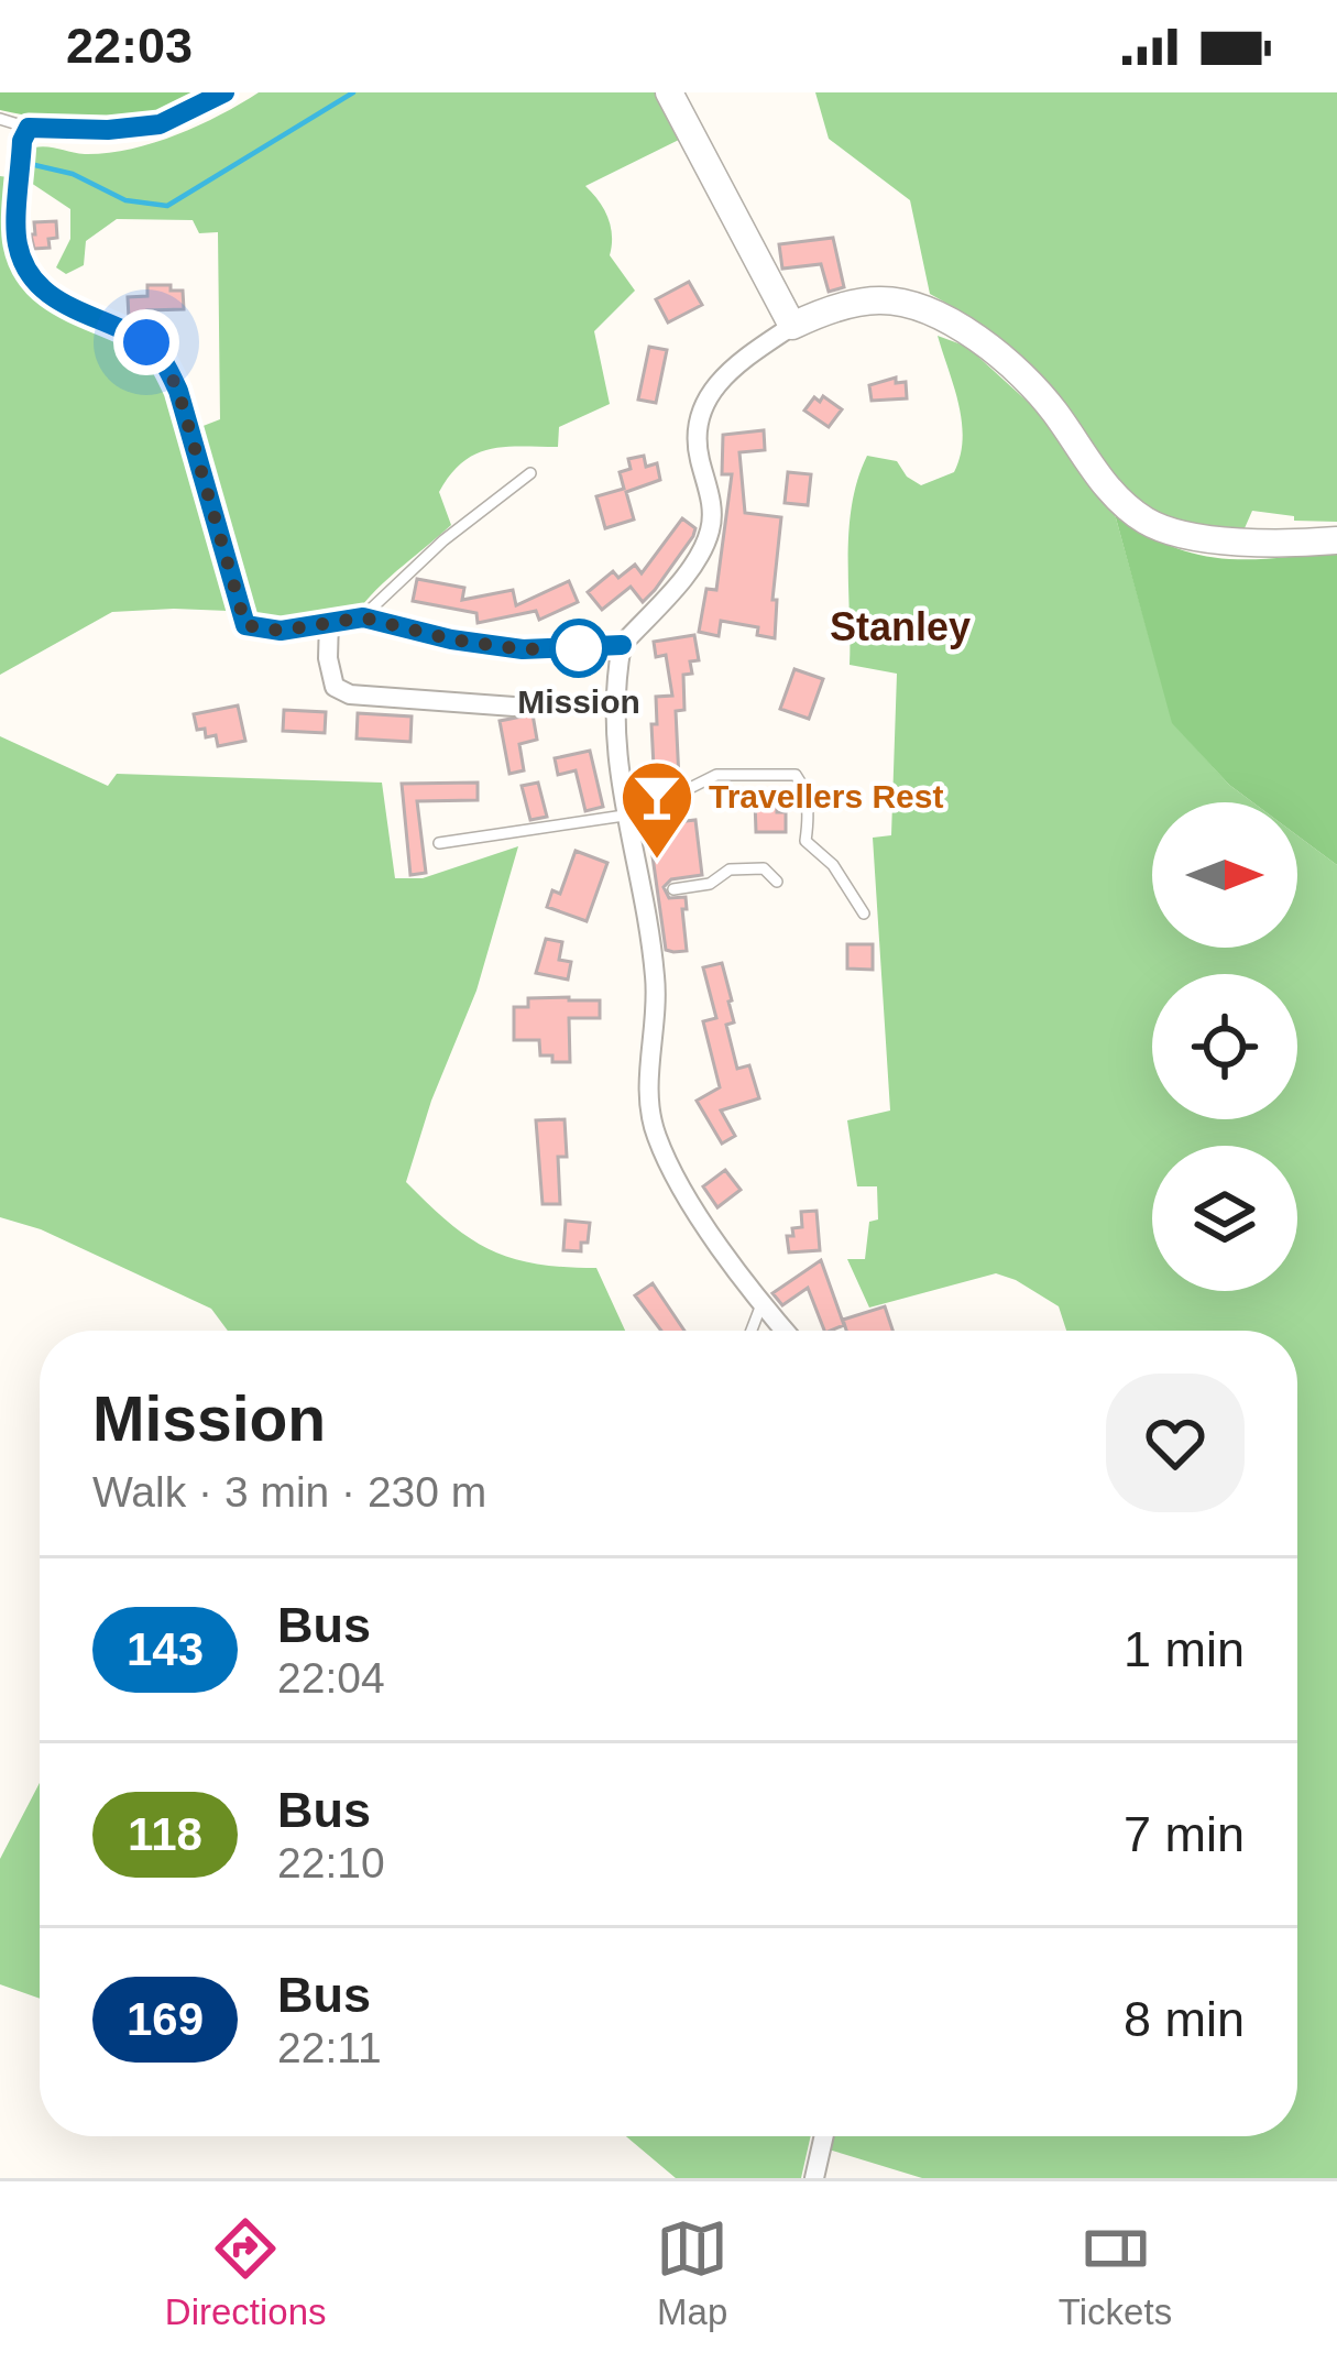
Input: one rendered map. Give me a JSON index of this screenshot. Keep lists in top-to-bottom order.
{
  "districts": ["Stanley"],
  "places": {
    "other": ["Mission"],
    "bar": ["Travellers Rest"]
  },
  "lines": ["bus line 143"],
  "north": "right",
  "page": {
    "status": "22:03",
    "heading": ["Mission", "Walk · 3 min · 230 m"],
    "list": [
      {
        "mark": "143",
        "name": "Bus",
        "note": "22:04",
        "value": "1 min"
      },
      {
        "mark": "118",
        "name": "Bus",
        "note": "22:10",
        "value": "7 min"
      },
      {
        "mark": "169",
        "name": "Bus",
        "note": "22:11",
        "value": "8 min"
      }
    ],
    "tabs": ["Directions", "Map", "Tickets"]
  }
}
